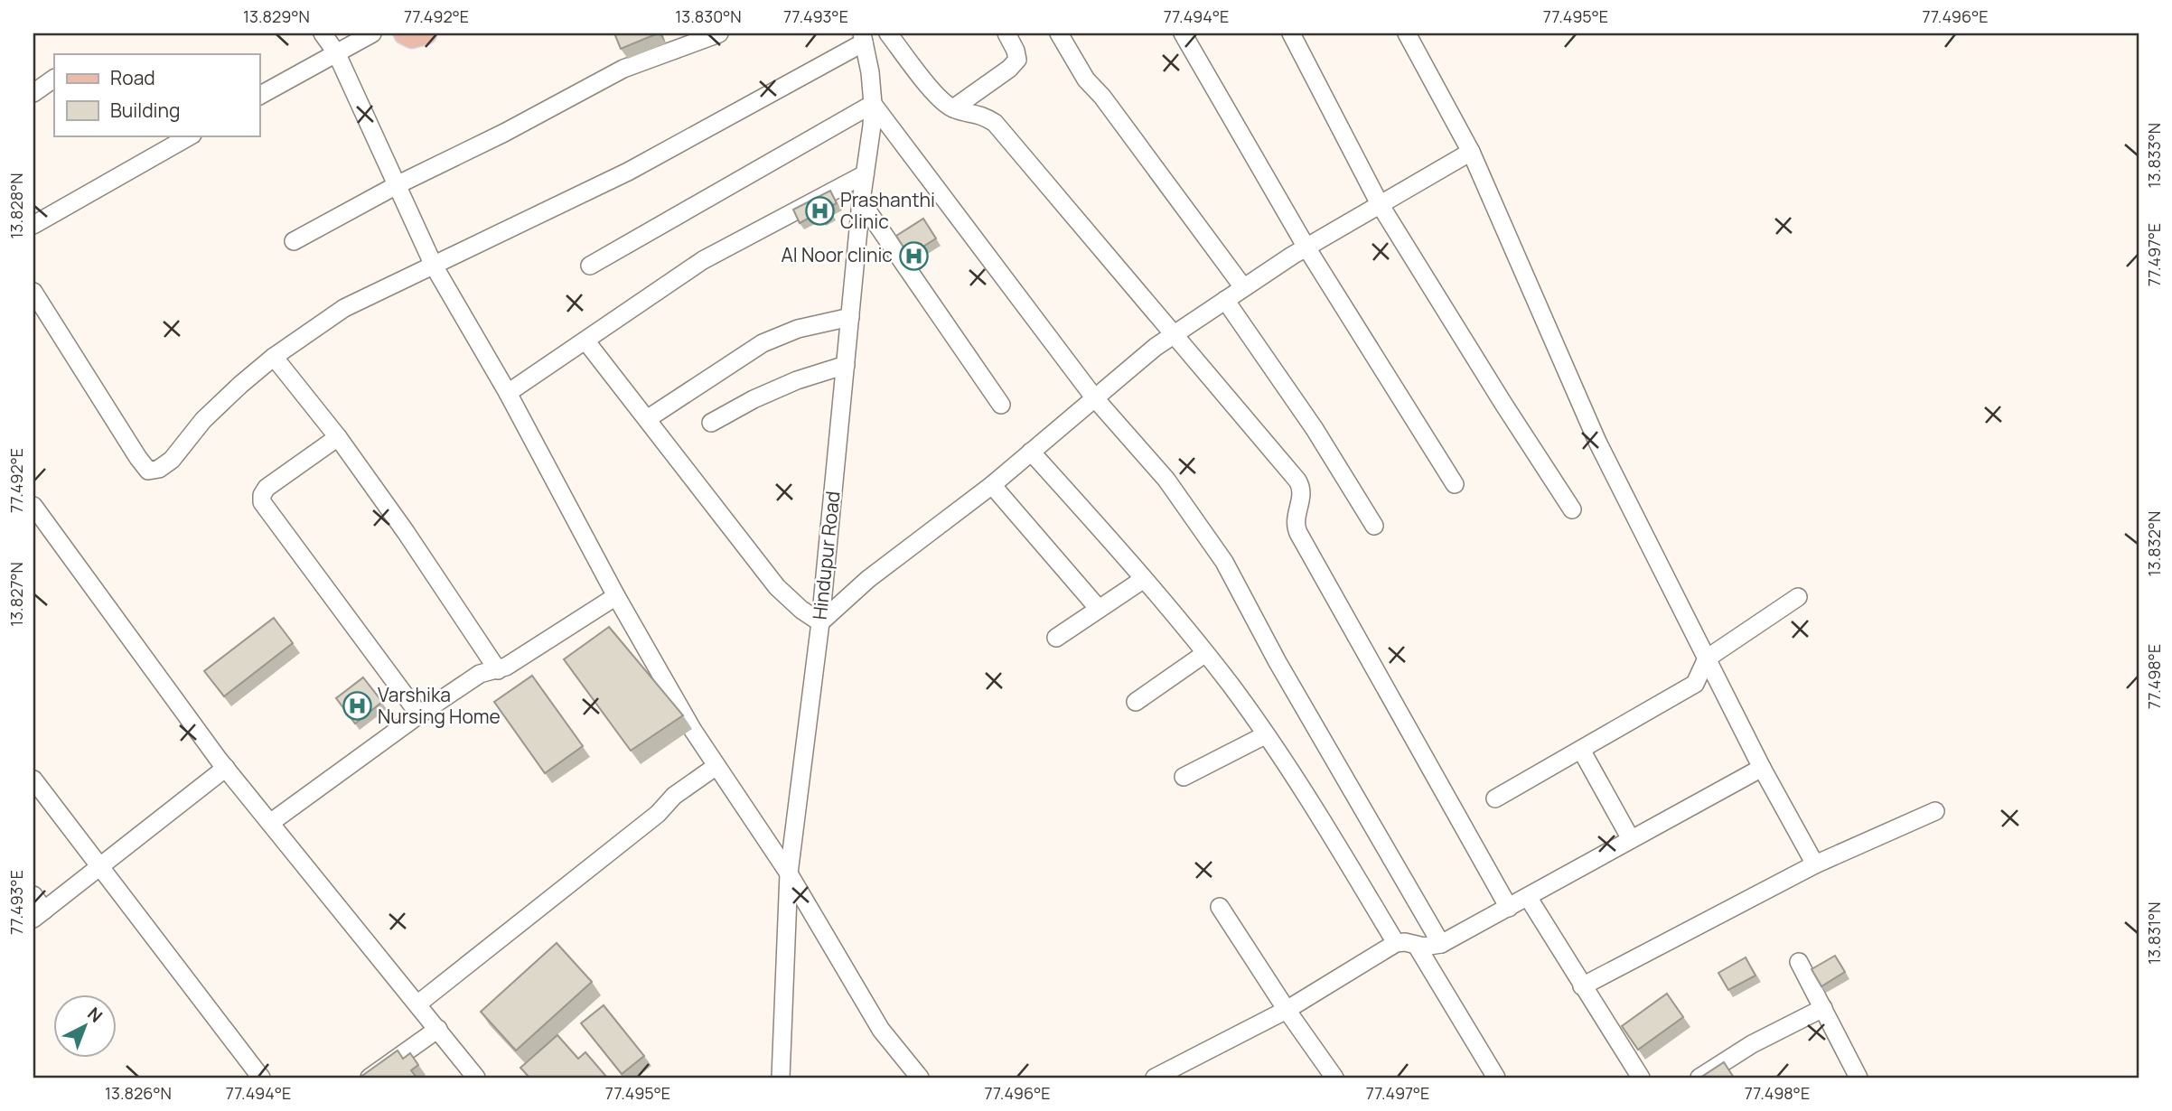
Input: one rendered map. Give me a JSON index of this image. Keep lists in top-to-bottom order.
{
  "streets": {
    "street": ["Hindupur Road"]
  },
  "places": {
    "hospital": ["Prashanthi Clinic", "Al Noor clinic", "Varshika Nursing Home"]
  },
  "legend": ["Road", "Building"],
  "north": "top right",
  "coordinates": [
    "13.829°N",
    "77.492°E",
    "13.830°N",
    "77.493°E",
    "77.494°E",
    "77.495°E",
    "77.496°E",
    "13.833°N",
    "13.828°N",
    "77.497°E",
    "13.832°N",
    "13.827°N",
    "77.498°E",
    "13.831°N",
    "13.826°N"
  ]
}
